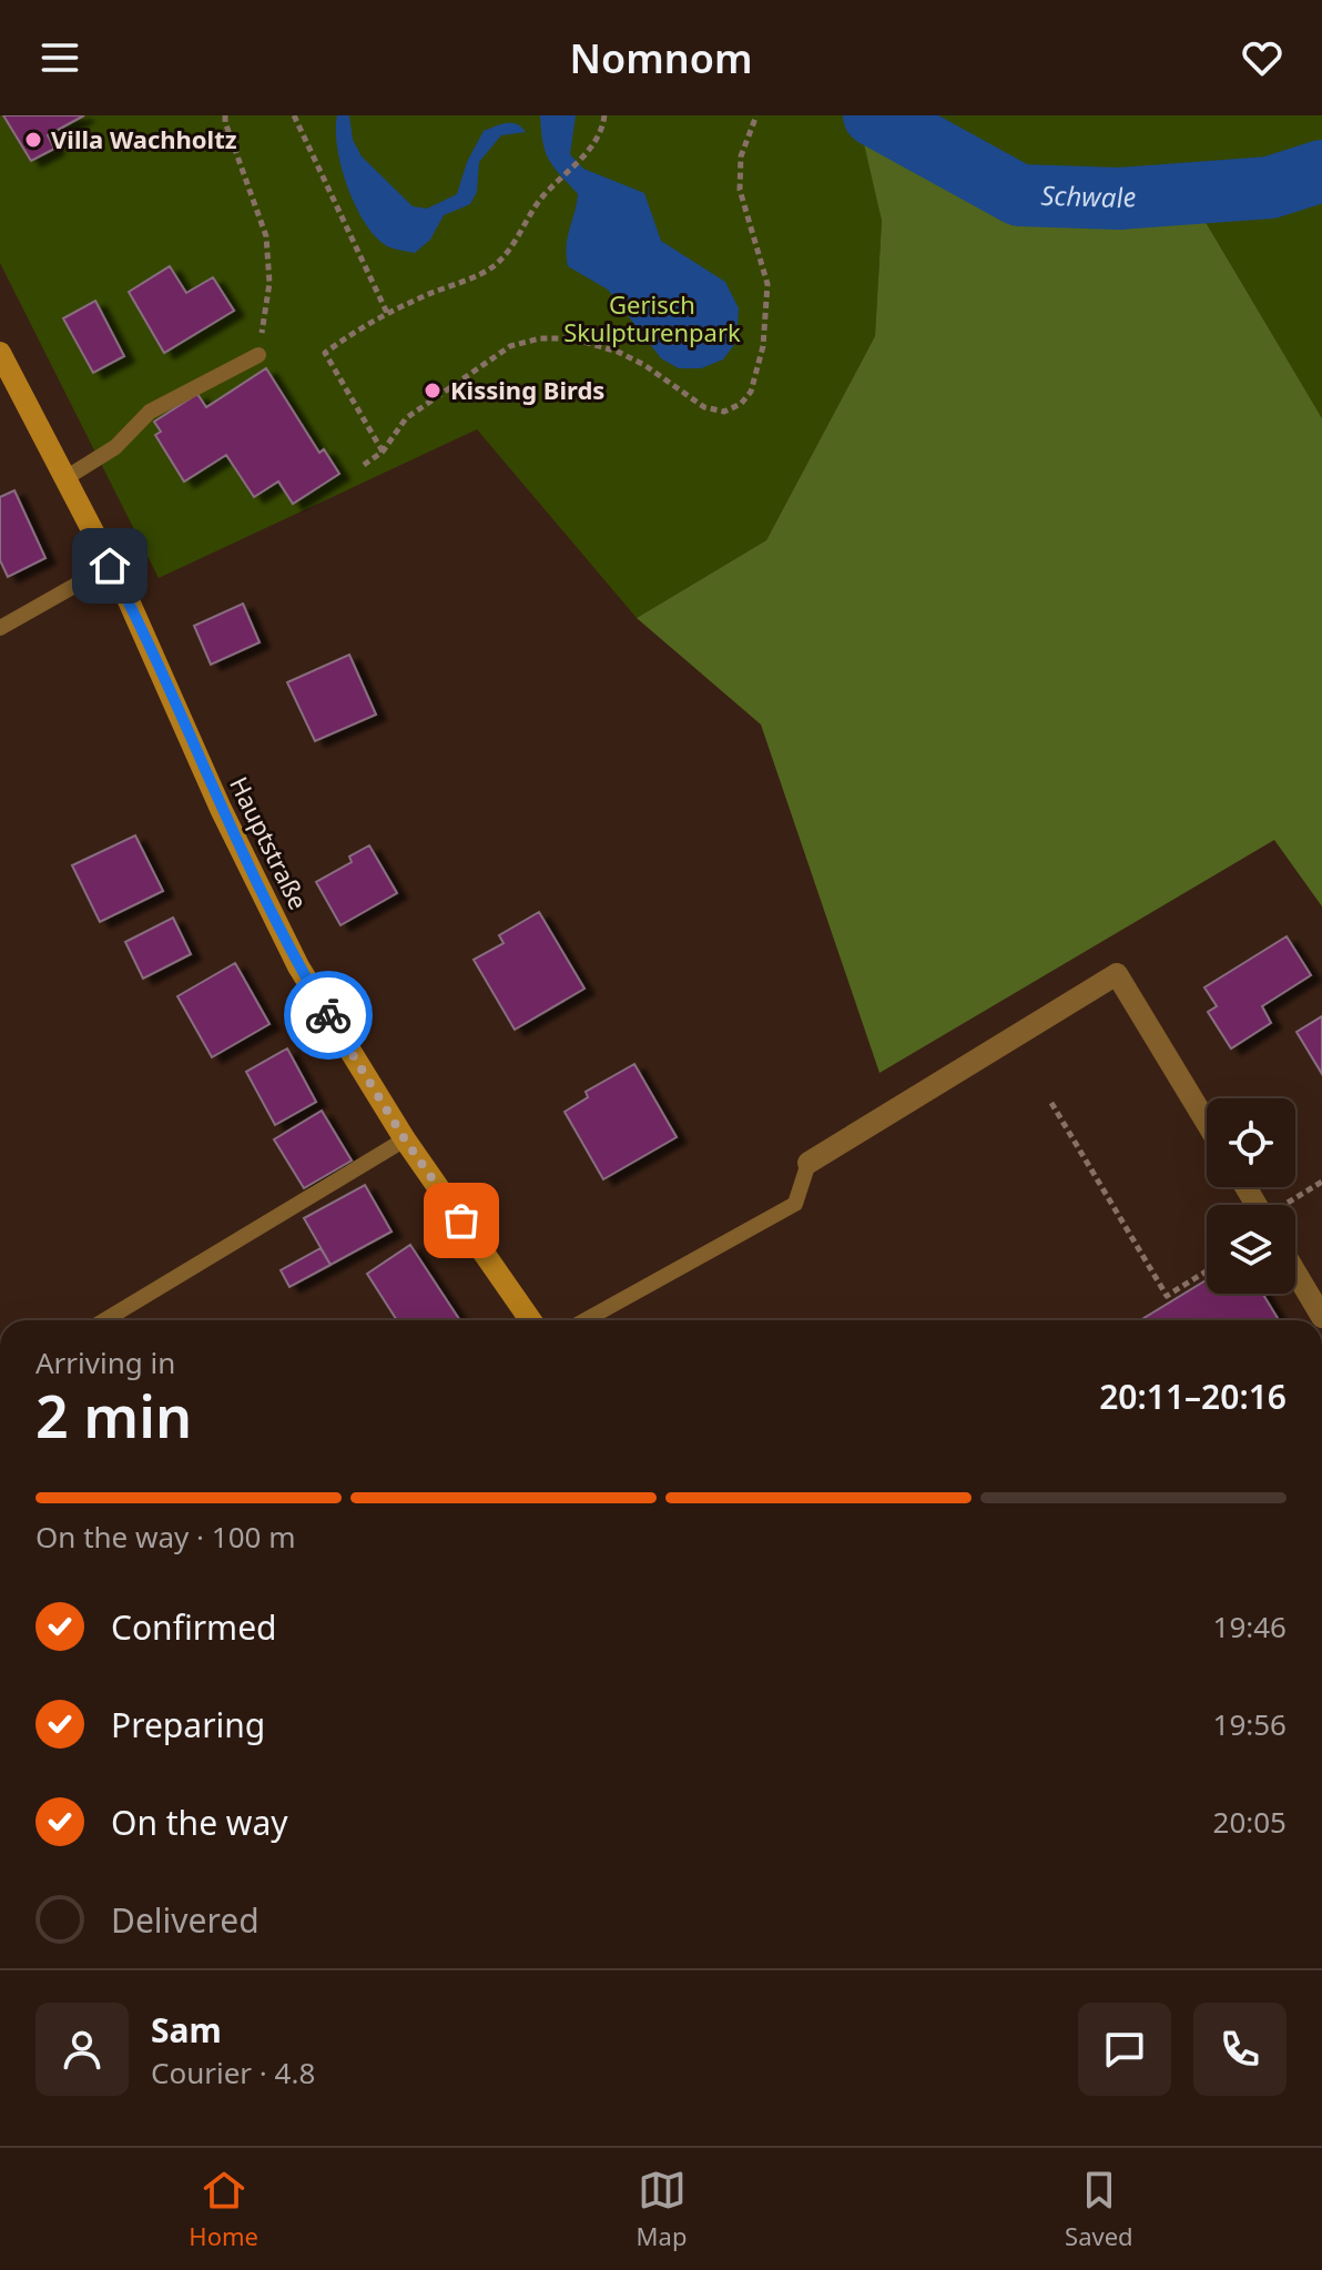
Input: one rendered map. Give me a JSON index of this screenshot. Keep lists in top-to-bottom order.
{
  "streets": {
    "street": ["Hauptstraße"]
  },
  "water": ["Schwale"],
  "parks": ["Gerisch Skulpturenpark"],
  "places": ["Villa Wachholtz", "Kissing Birds"],
  "page": {
    "header": "Nomnom",
    "heading": ["2 min", "Arriving in", "20:11–20:16"],
    "panel": ["Sam", "Courier · 4.8"],
    "bar": "On the way · 100 m",
    "list": [
      ["Confirmed", "19:46"],
      ["Preparing", "19:56"],
      ["On the way", "20:05"],
      "Delivered"
    ],
    "tabs": ["Home", "Map", "Saved"]
  }
}
